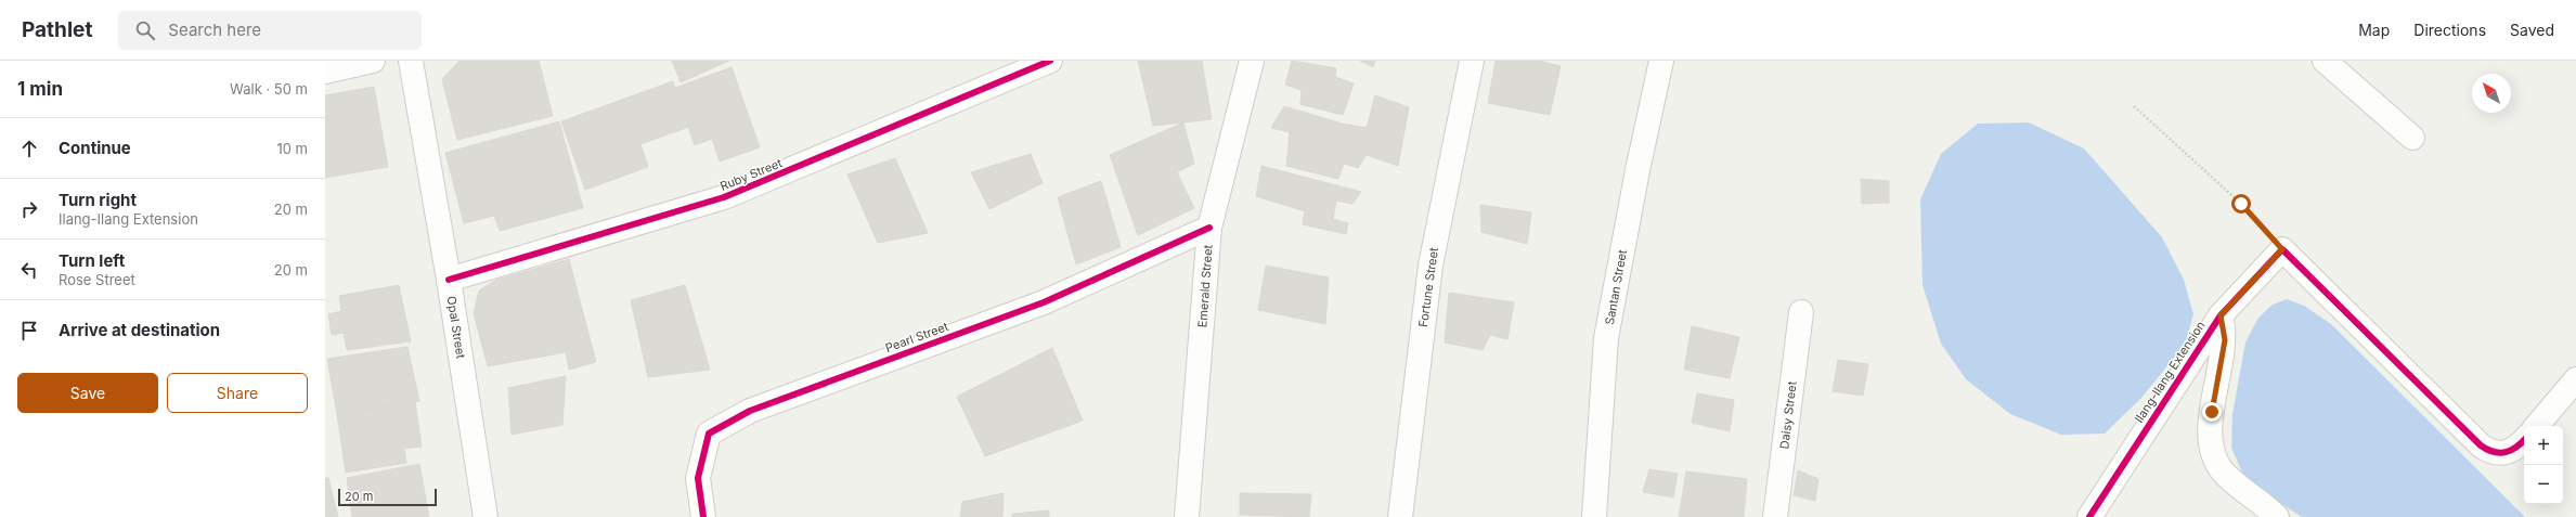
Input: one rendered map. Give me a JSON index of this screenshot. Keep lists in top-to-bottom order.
{
  "streets": {
    "street": [
      "Ruby Street",
      "Emerald Street",
      "Fortune Street",
      "Santan Street",
      "Opal Street",
      "Pearl Street",
      "Ilang-Ilang Extension",
      "Daisy Street"
    ]
  },
  "crossings": [
    ["Ruby Street", "Opal Street"],
    ["Emerald Street", "Pearl Street"]
  ],
  "scale_bar": "20 m",
  "north": "top left",
  "page": {
    "header": "Pathlet",
    "search": "Search here",
    "nav": ["Map", "Directions", "Saved"],
    "heading": ["1 min", "Walk · 50 m"],
    "list": [
      ["Continue", "10 m"],
      ["Turn right", "Ilang-Ilang Extension", "20 m"],
      ["Turn left", "Rose Street", "20 m"],
      "Arrive at destination"
    ],
    "buttons": ["Save", "Share"],
    "map_buttons": ["+", "−"],
    "scale": "20 m"
  }
}
